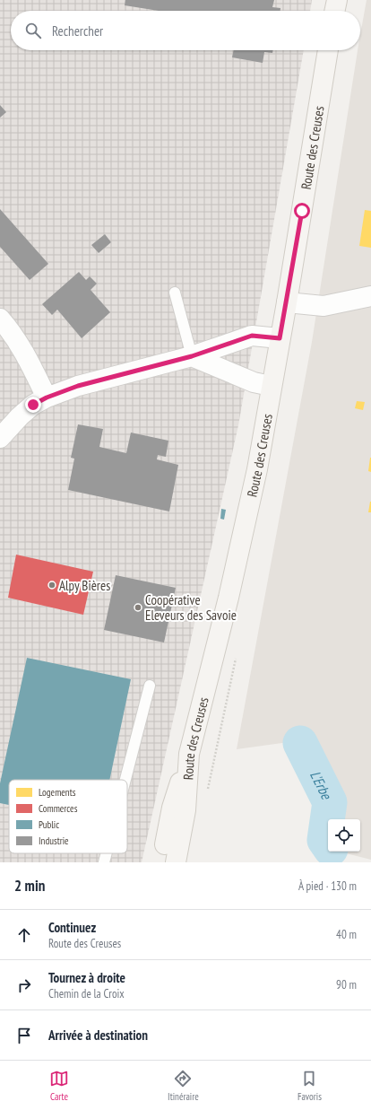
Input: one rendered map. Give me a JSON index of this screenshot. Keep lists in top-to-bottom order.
{
  "streets": {
    "main road": ["Route des Creuses"]
  },
  "water": ["L'Erbe"],
  "places": ["Alpy Bières", "Coopérative Eleveurs des Savoie"],
  "legend": [
    "Logements",
    "Commerces",
    "Public",
    "Industrie"
  ],
  "page": {
    "search": "Rechercher",
    "heading": ["2 min", "À pied · 130 m"],
    "list": [
      ["Continuez", "Route des Creuses", "40 m"],
      ["Tournez à droite", "Chemin de la Croix", "90 m"],
      "Arrivée à destination"
    ],
    "nav": ["Carte", "Itinéraire", "Favoris"]
  }
}
